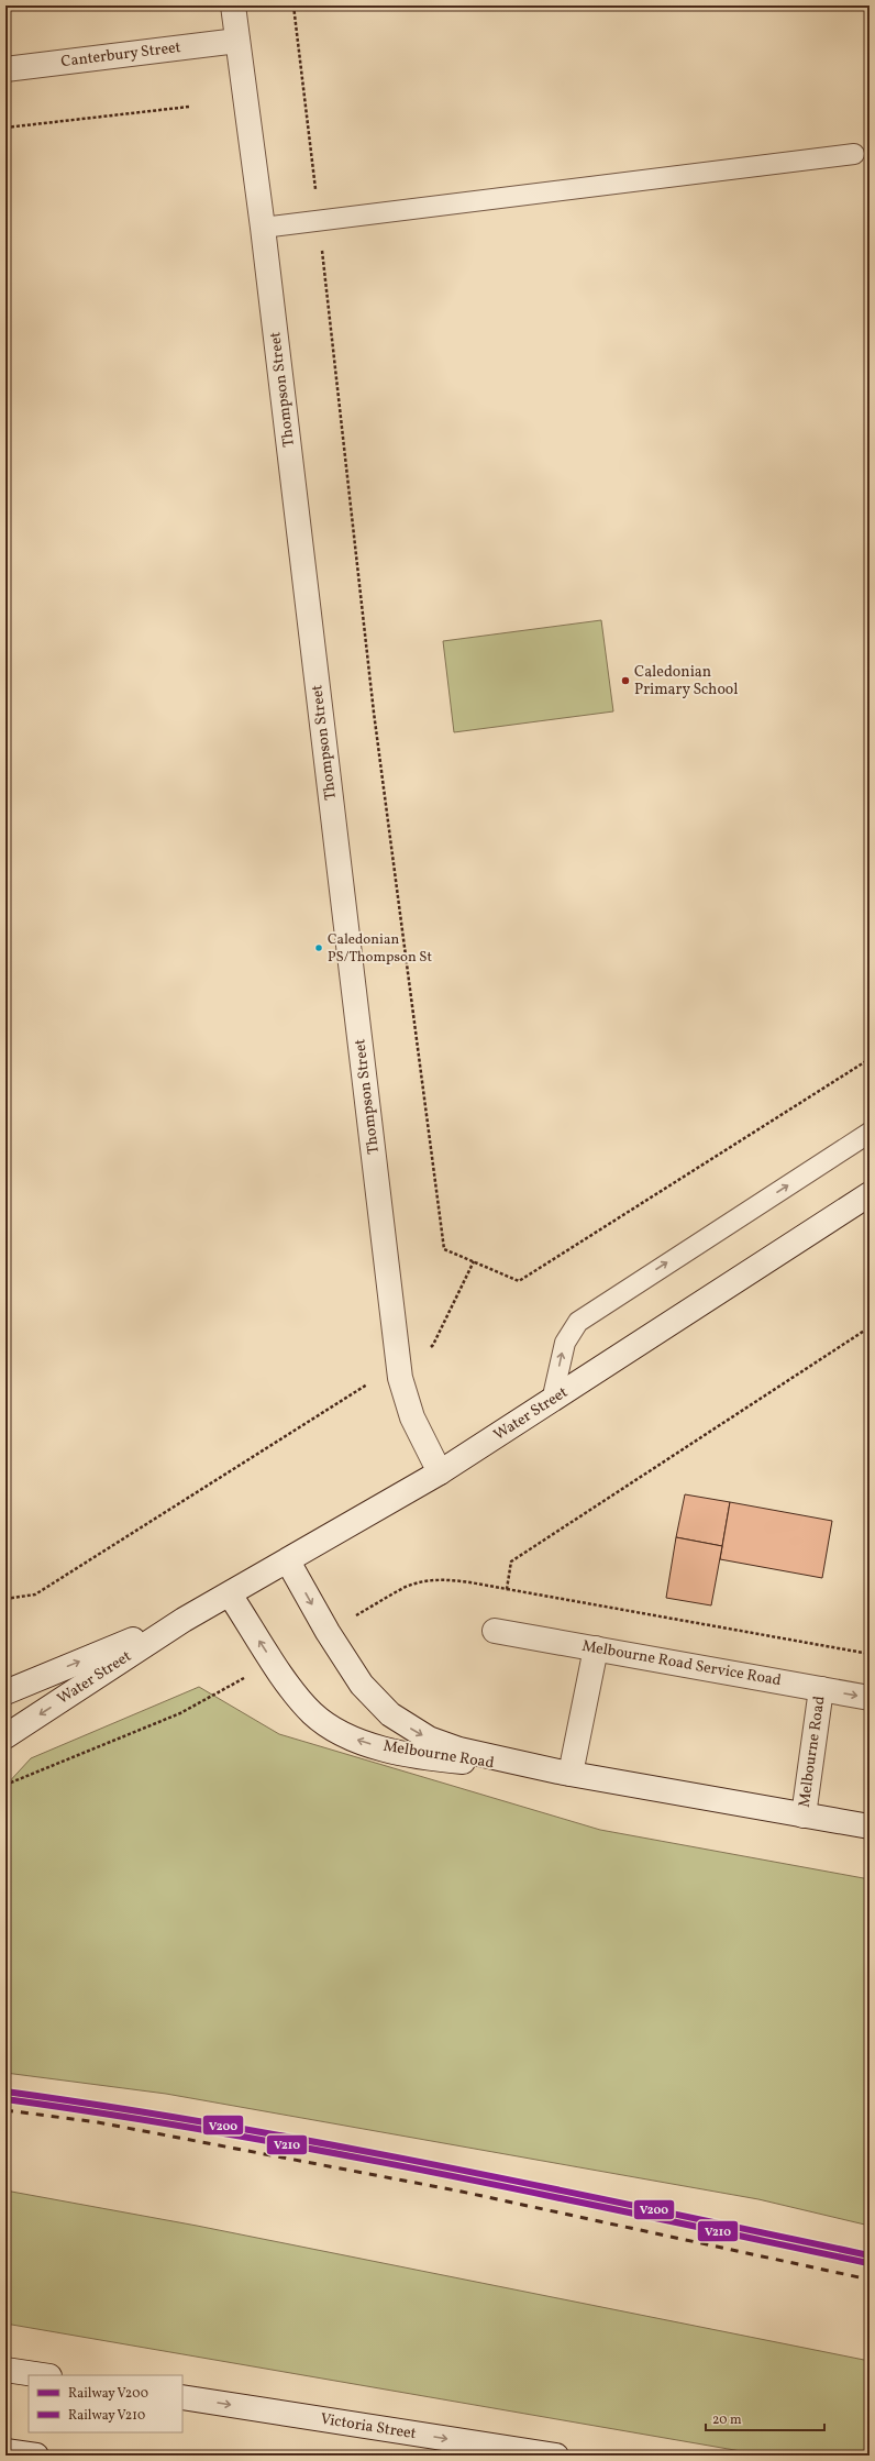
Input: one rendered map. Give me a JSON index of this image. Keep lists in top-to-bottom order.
{
  "streets": {
    "street": [
      "Canterbury Street",
      "Thompson Street",
      "Water Street",
      "Melbourne Road Service Road",
      "Melbourne Road",
      "Victoria Street"
    ]
  },
  "crossings": [
    ["Canterbury Street", "Thompson Street"],
    ["Thompson Street", "Water Street"],
    ["Water Street", "Melbourne Road"],
    ["Melbourne Road Service Road", "Melbourne Road"]
  ],
  "one_way": ["Victoria Street"],
  "places": ["Caledonian Primary School", "Caledonian PS/Thompson St"],
  "lines": ["rail line V200", "rail line V210"],
  "legend": ["Railway V200", "Railway V210"],
  "scale_bar": "20 m"
}
